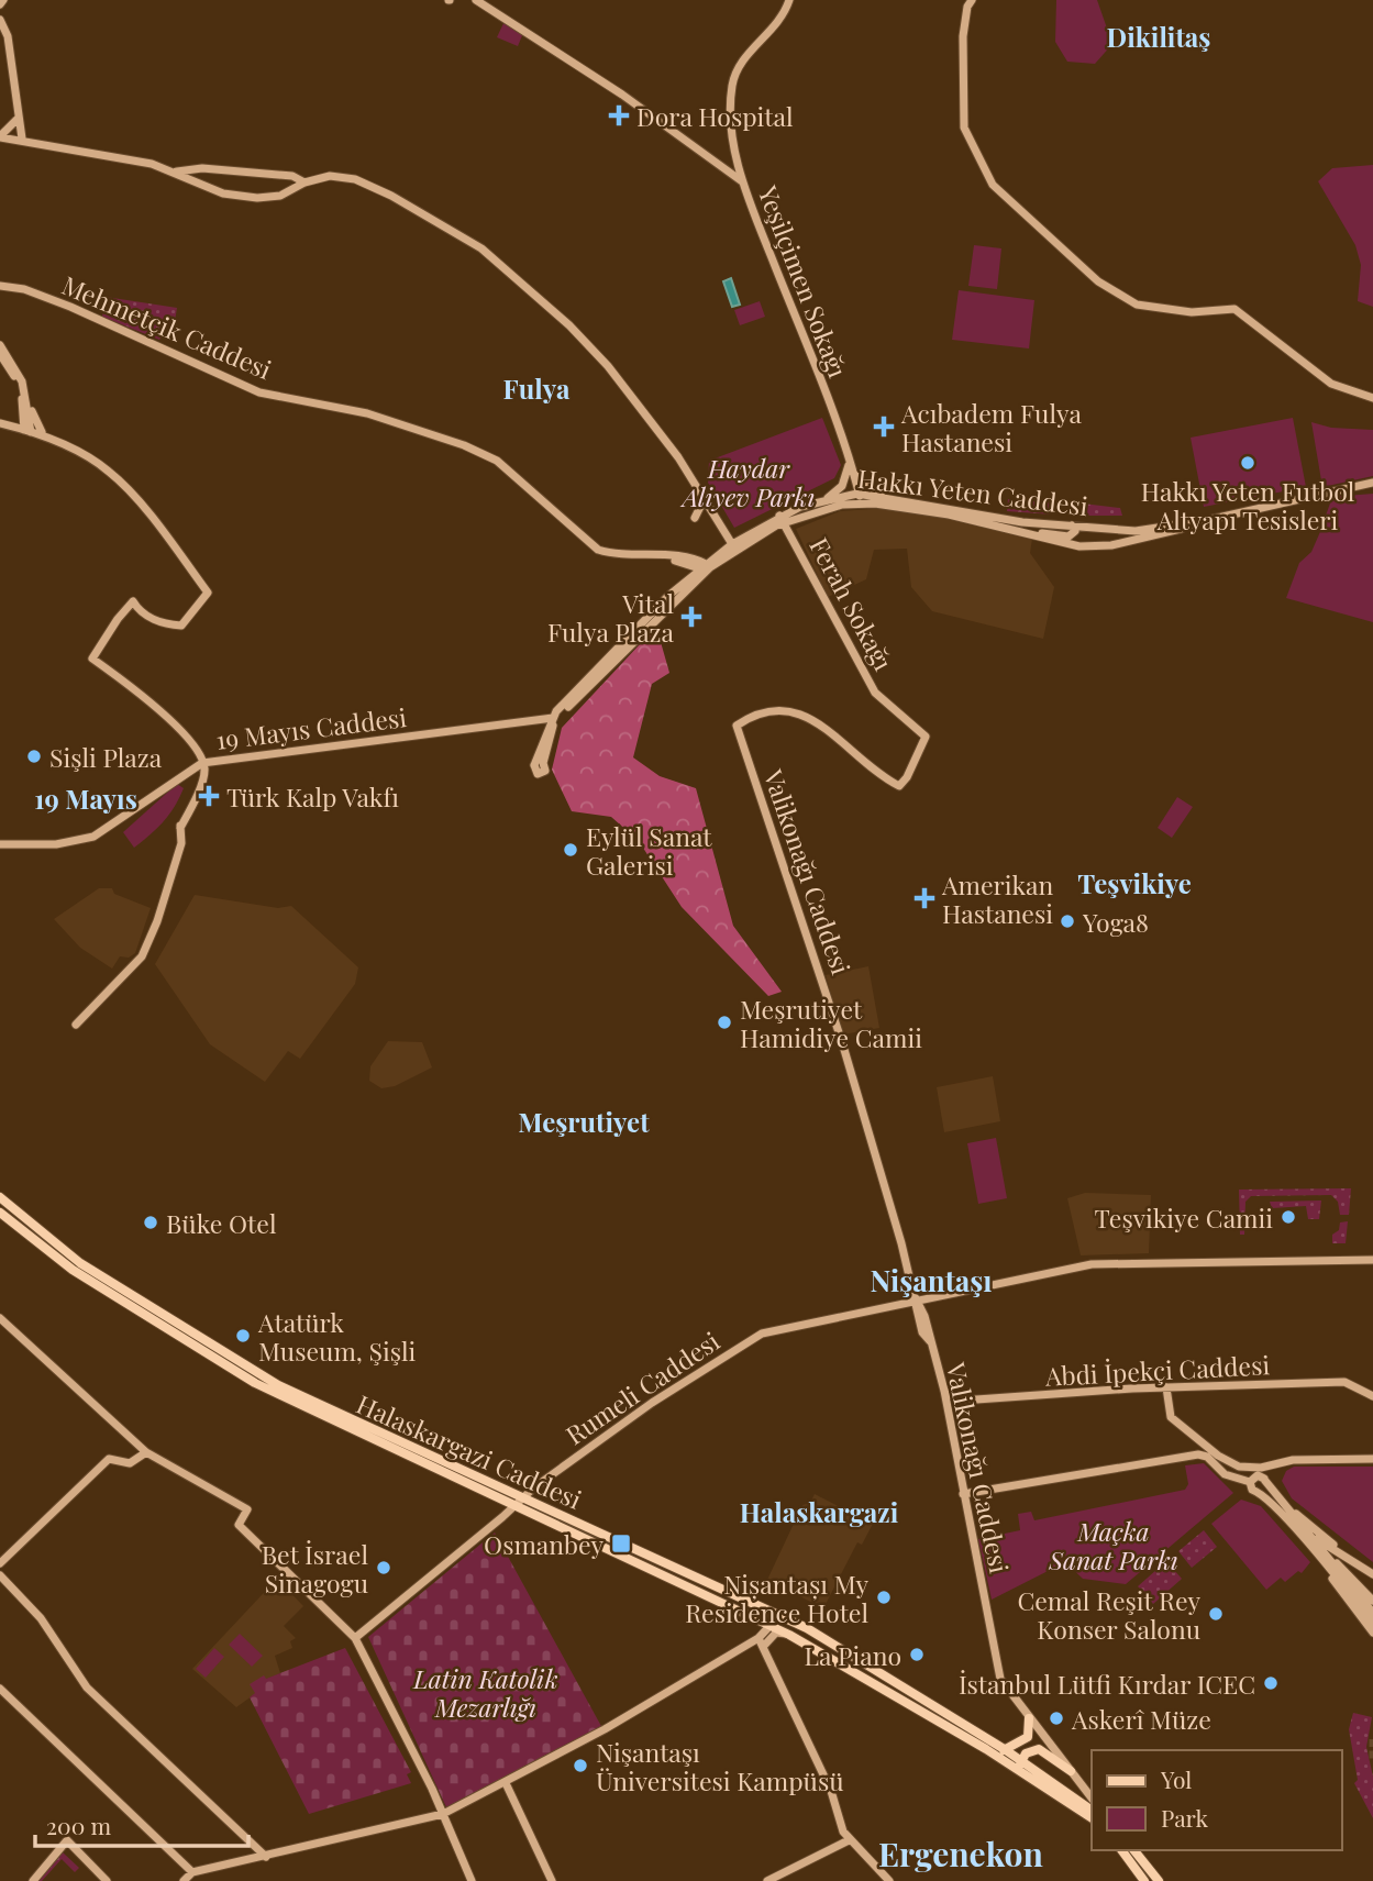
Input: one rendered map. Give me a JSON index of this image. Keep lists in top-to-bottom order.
{
  "streets": {
    "main road": ["Halaskargazi Caddesi"],
    "street": [
      "Yeşilçimen Sokağı",
      "Mehmetçik Caddesi",
      "Hakkı Yeten Caddesi",
      "Ferah Sokağı",
      "19 Mayıs Caddesi",
      "Valikonağı Caddesi",
      "Abdi İpekçi Caddesi",
      "Rumeli Caddesi"
    ]
  },
  "crossings": [
    ["Yeşilçimen Sokağı", "Hakkı Yeten Caddesi"],
    ["Mehmetçik Caddesi", "Hakkı Yeten Caddesi"],
    ["Hakkı Yeten Caddesi", "Ferah Sokağı"],
    ["Hakkı Yeten Caddesi", "19 Mayıs Caddesi"],
    ["Ferah Sokağı", "Valikonağı Caddesi"],
    ["Valikonağı Caddesi", "Abdi İpekçi Caddesi"],
    ["Valikonağı Caddesi", "Rumeli Caddesi"],
    ["Rumeli Caddesi", "Halaskargazi Caddesi"]
  ],
  "districts": [
    "Dikilitaş",
    "Fulya",
    "19 Mayıs",
    "Teşvikiye",
    "Meşrutiyet",
    "Nişantaşı",
    "Halaskargazi",
    "Ergenekon"
  ],
  "parks": ["Haydar Aliyev Parkı", "Maçka Sanat Parkı", "Latin Katolik Mezarlığı"],
  "places": {
    "health": [
      "Dora Hospital",
      "Acıbadem Fulya Hastanesi",
      "Vital Fulya Plaza",
      "Türk Kalp Vakfı",
      "Amerikan Hastanesi"
    ],
    "other": [
      "Hakkı Yeten Futbol Altyapı Tesisleri",
      "Sişli Plaza",
      "Eylül Sanat Galerisi",
      "Yoga8",
      "Meşrutiyet Hamidiye Camii",
      "Teşvikiye Camii",
      "Büke Otel",
      "Atatürk Museum, Şişli",
      "Bet İsrael Sinagogu",
      "Nișantașı My Residence Hotel",
      "Cemal Reşit Rey Konser Salonu",
      "La Piano",
      "İstanbul Lütfi Kırdar ICEC",
      "Askerî Müze",
      "Nişantaşı Üniversitesi Kampüsü"
    ],
    "transit": ["Osmanbey"]
  },
  "legend": ["Yol", "Park"],
  "scale_bar": "200 m"
}
